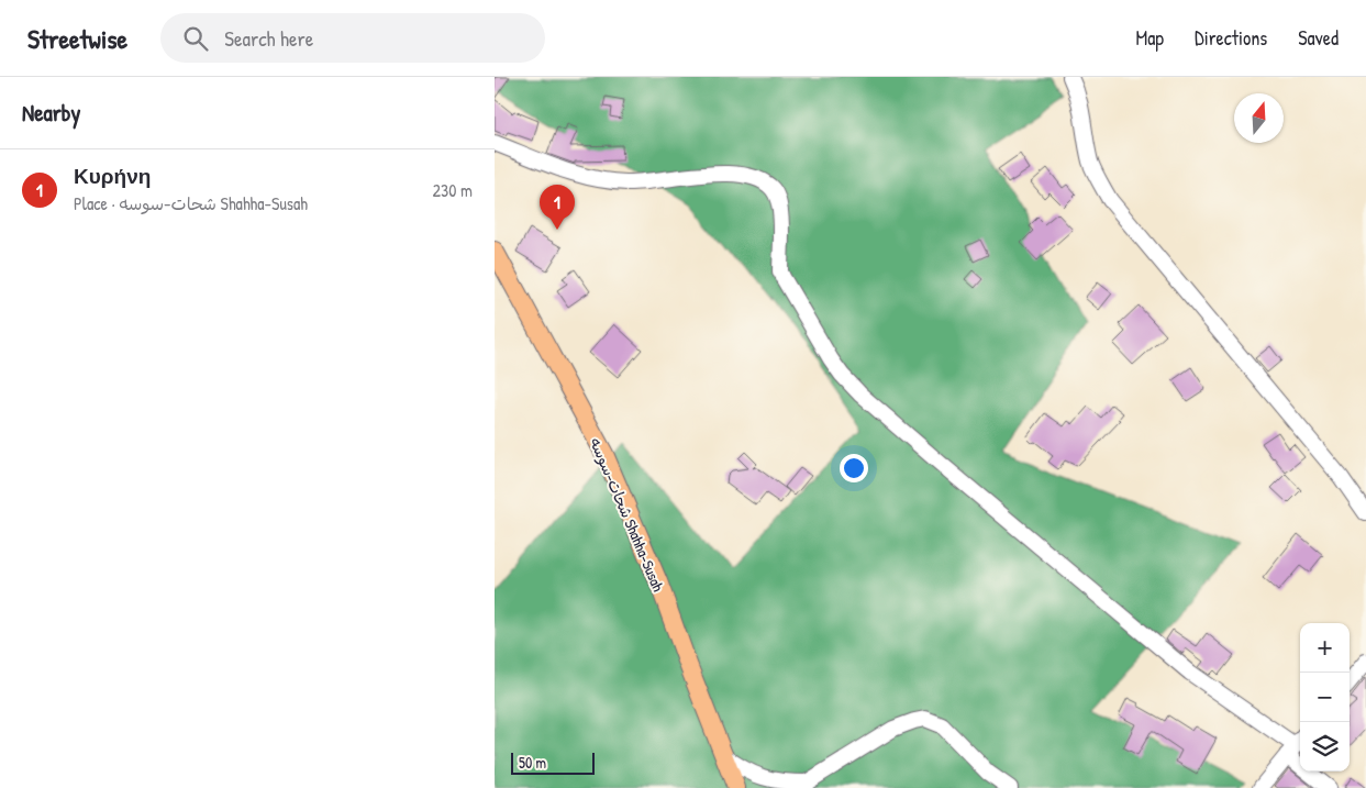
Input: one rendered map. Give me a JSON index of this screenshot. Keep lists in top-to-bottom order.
{
  "streets": {
    "main road": ["شحات-سوسه Shahha-Susah"]
  },
  "scale_bar": "50 m",
  "north": "top",
  "page": {
    "header": "Streetwise",
    "search": "Search here",
    "nav": ["Map", "Directions", "Saved"],
    "heading": "Nearby",
    "list": [
      {
        "mark": "1",
        "name": "Κυρήνη",
        "note": "Place · شحات-سوسه Shahha-Susah",
        "value": "230 m"
      }
    ],
    "pins": "1",
    "map_buttons": ["+", "−"],
    "scale": "50 m"
  }
}
